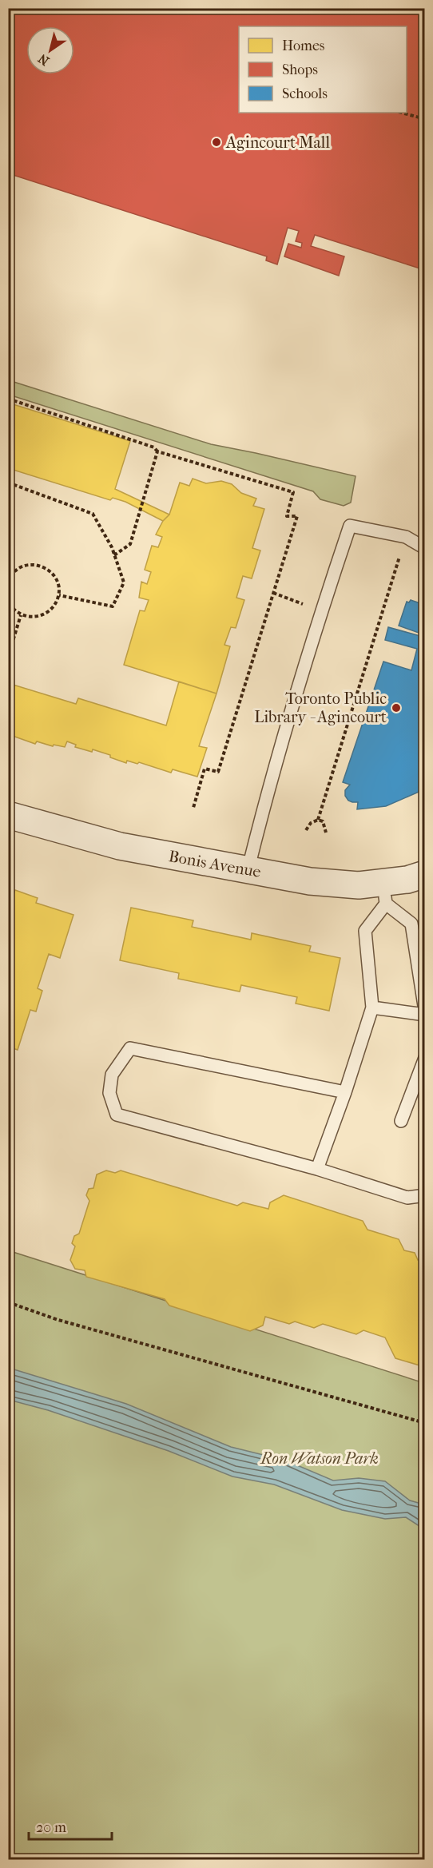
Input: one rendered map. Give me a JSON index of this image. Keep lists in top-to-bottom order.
{
  "streets": {
    "street": ["Bonis Avenue"]
  },
  "parks": ["Ron Watson Park"],
  "places": ["Agincourt Mall", "Toronto Public Library - Agincourt"],
  "legend": ["Homes", "Shops", "Schools"],
  "scale_bar": "20 m",
  "north": "bottom left"
}
